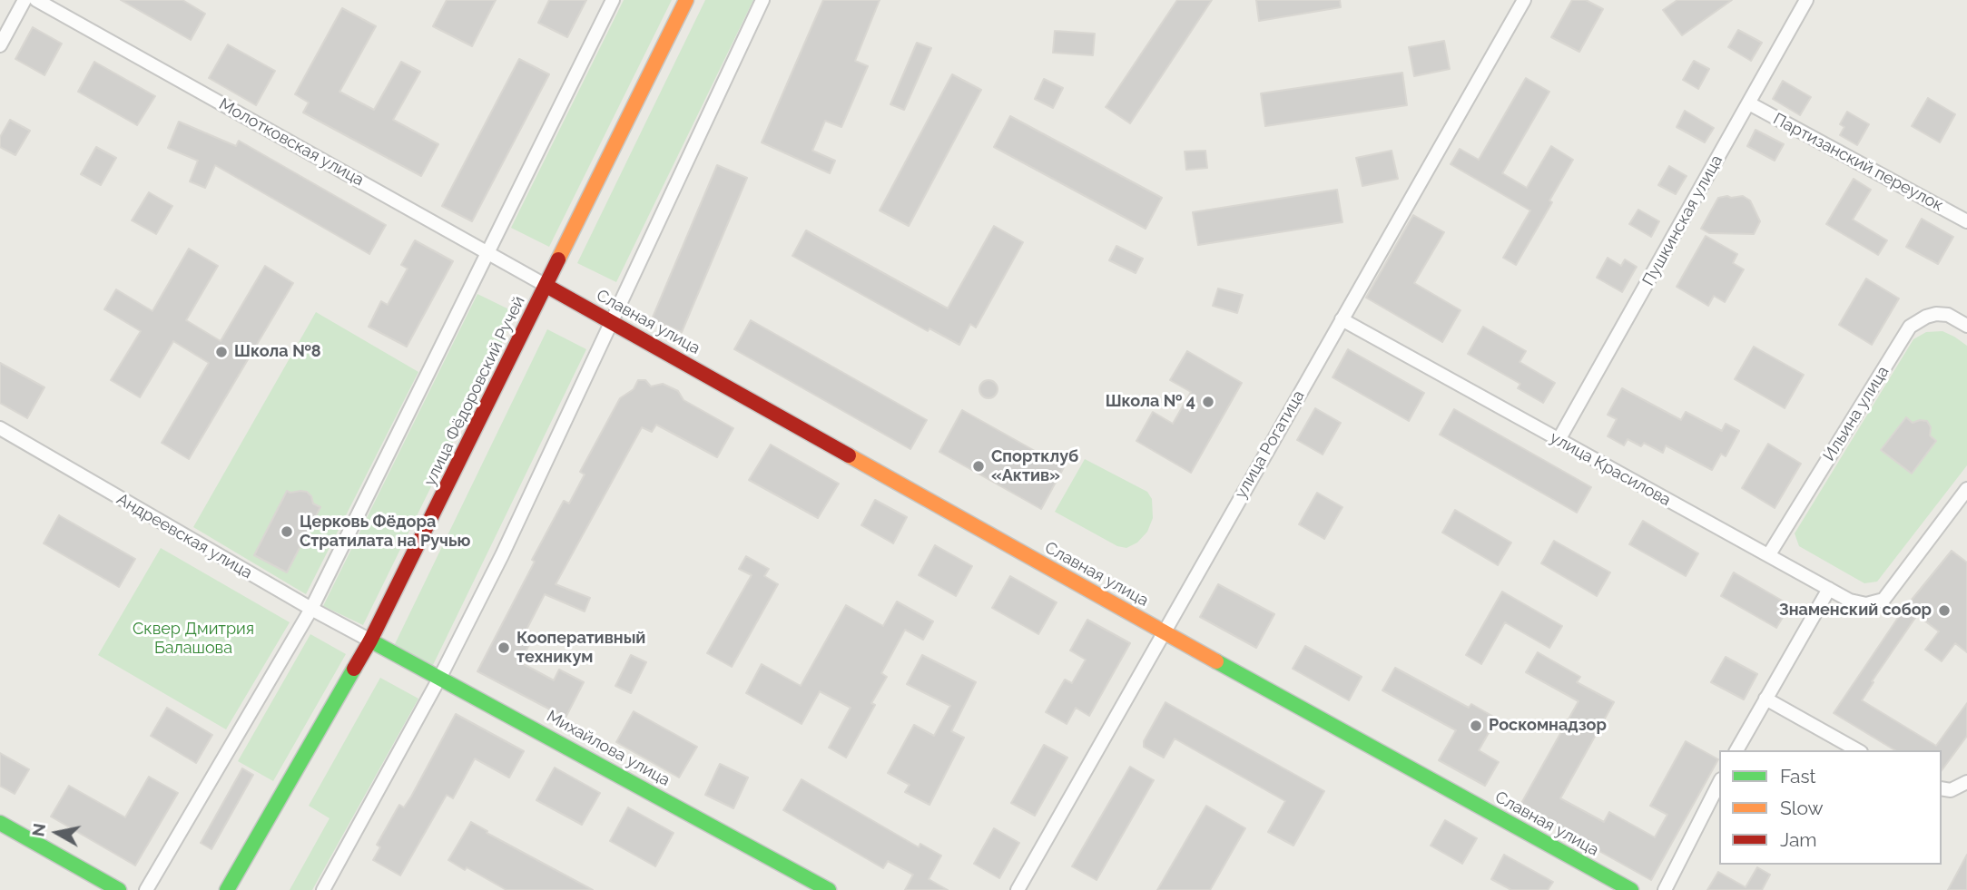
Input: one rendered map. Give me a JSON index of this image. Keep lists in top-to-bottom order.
{
  "streets": {
    "street": [
      "Молотковская улица",
      "Партизанский переулок",
      "Пушкинская улица",
      "Славная улица",
      "улица Фёдоровский Ручей",
      "Ильина улица",
      "улица Рогатица",
      "улица Красилова",
      "Андреевская улица",
      "Михайлова улица"
    ]
  },
  "crossings": [
    ["Молотковская улица", "Славная улица"],
    ["Молотковская улица", "улица Фёдоровский Ручей"],
    ["Партизанский переулок", "Пушкинская улица"],
    ["Пушкинская улица", "улица Красилова"],
    ["Славная улица", "улица Фёдоровский Ручей"],
    ["Славная улица", "улица Рогатица"],
    ["улица Фёдоровский Ручей", "Андреевская улица"],
    ["улица Фёдоровский Ручей", "Михайлова улица"],
    ["Ильина улица", "улица Красилова"],
    ["улица Рогатица", "улица Красилова"],
    ["Андреевская улица", "Михайлова улица"]
  ],
  "parks": ["Сквер Дмитрия Балашова"],
  "places": [
    "Школа №8",
    "Школа № 4",
    "Спортклуб «Актив»",
    "Церковь Фёдора Стратилата на Ручью",
    "Знаменский собор",
    "Кооперативный техникум",
    "Роскомнадзор"
  ],
  "legend": ["Fast", "Slow", "Jam"],
  "north": "left"
}
